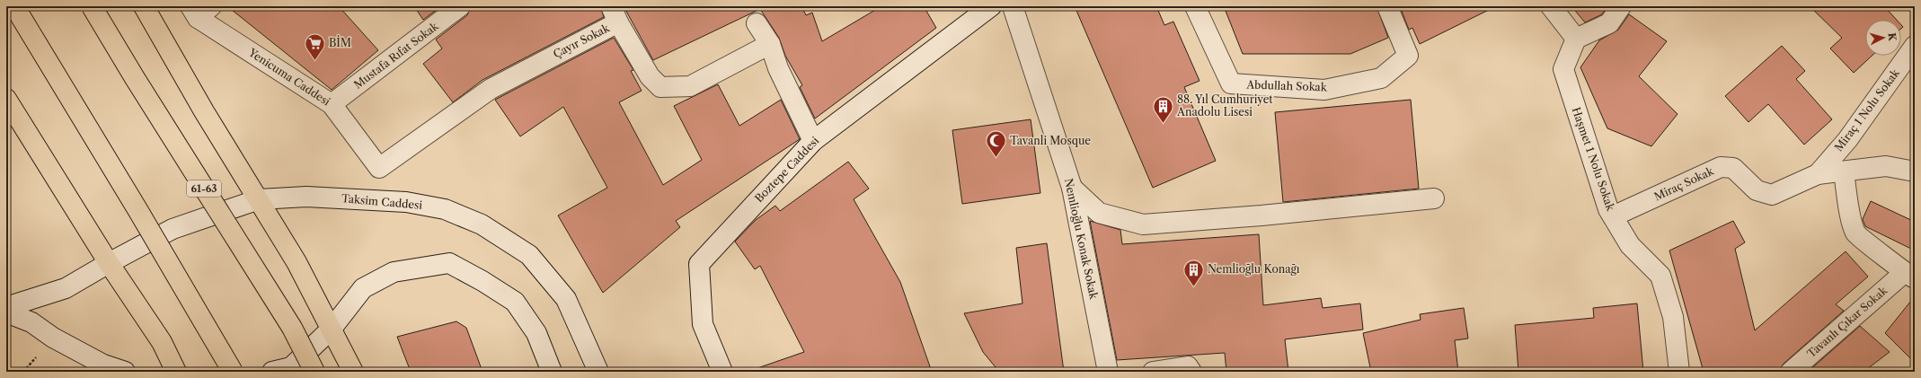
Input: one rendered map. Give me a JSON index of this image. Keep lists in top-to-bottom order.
{
  "streets": {
    "main road": ["61-63"],
    "street": [
      "Çayır Sokak",
      "Mustafa Rıfat Sokak",
      "Yenicuma Caddesi",
      "Abdullah Sokak",
      "Miraç 1 Nolu Sokak",
      "Haşmet 1 Nolu Sokak",
      "Boztepe Caddesi",
      "Miraç Sokak",
      "Taksim Caddesi",
      "Nemlioğlu Konak Sokak",
      "Tavanlı Çıkar Sokak"
    ]
  },
  "crossings": [
    ["Çayır Sokak", "Yenicuma Caddesi"],
    ["Mustafa Rıfat Sokak", "Yenicuma Caddesi"],
    ["Miraç 1 Nolu Sokak", "Miraç Sokak"],
    ["Haşmet 1 Nolu Sokak", "Miraç Sokak"]
  ],
  "places": {
    "supermarket": ["BİM"],
    "building": ["88. Yıl Cumhuriyet Anadolu Lisesi", "Nemlioğlu Konağı"],
    "mosque": ["Tavanli Mosque"]
  },
  "north": "right"
}
